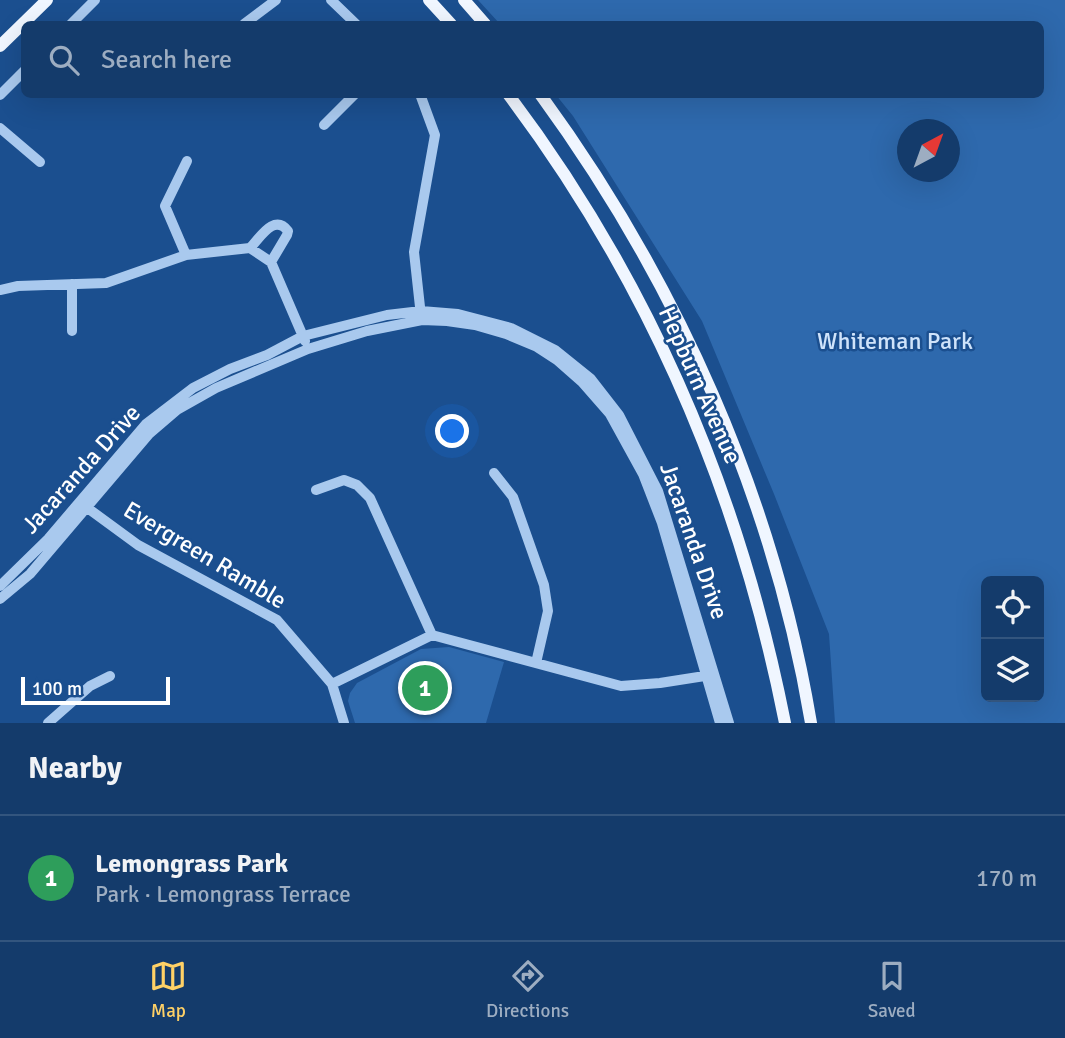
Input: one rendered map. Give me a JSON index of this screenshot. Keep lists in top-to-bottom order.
{
  "streets": {
    "main road": ["Hepburn Avenue"],
    "street": ["Jacaranda Drive", "Evergreen Ramble"]
  },
  "crossings": [
    ["Jacaranda Drive", "Evergreen Ramble"]
  ],
  "parks": ["Whiteman Park"],
  "scale_bar": "100 m",
  "north": "top right",
  "page": {
    "search": "Search here",
    "pins": "1",
    "scale": "100 m",
    "heading": "Nearby",
    "list": [
      {
        "mark": "1",
        "name": "Lemongrass Park",
        "note": "Park · Lemongrass Terrace",
        "value": "170 m"
      }
    ],
    "nav": ["Map", "Directions", "Saved"]
  }
}
